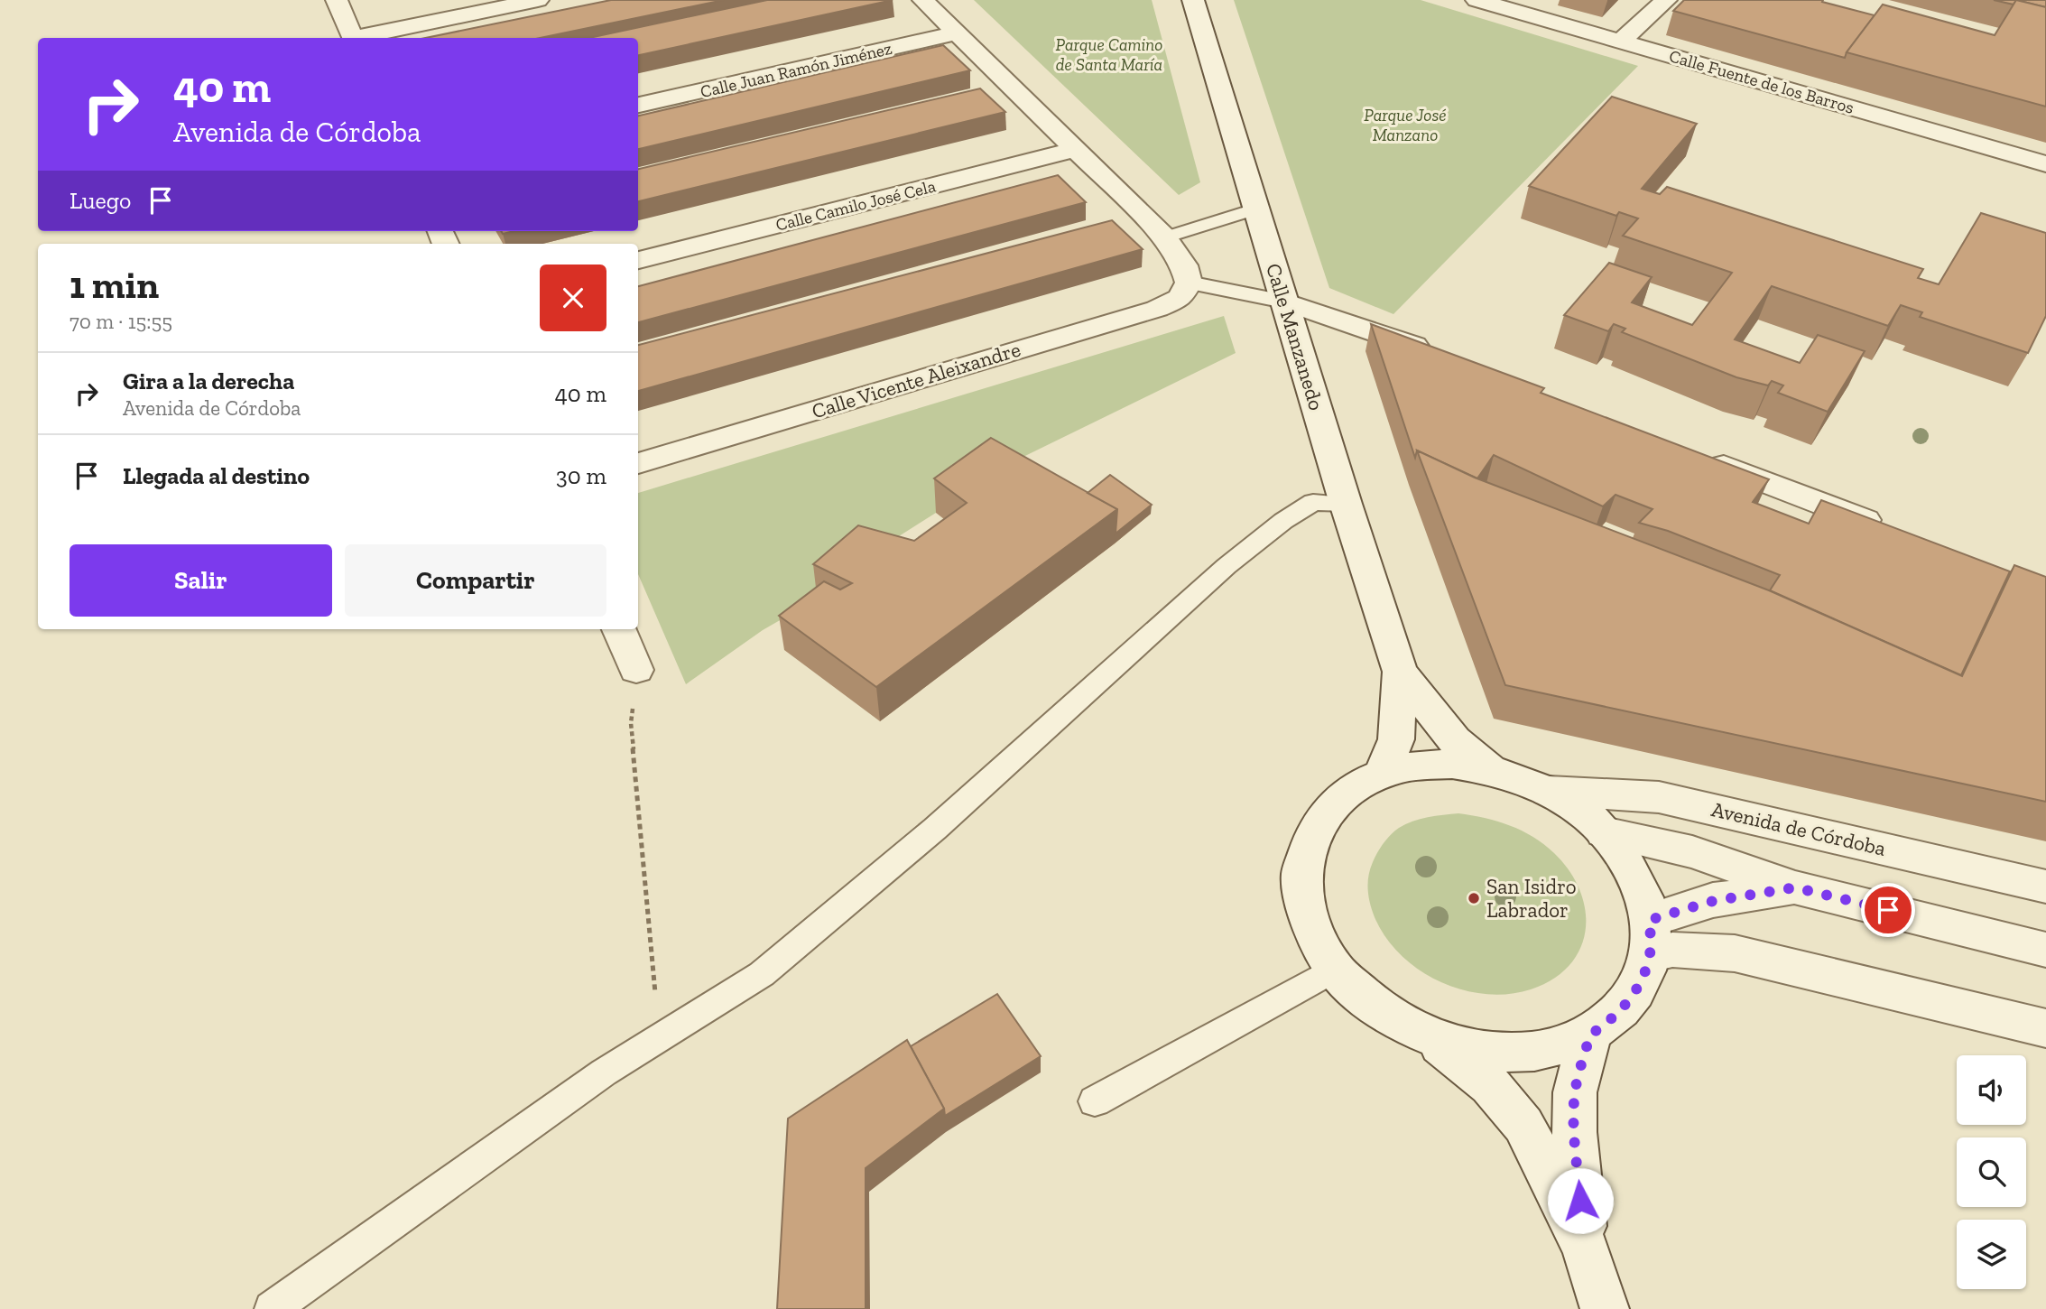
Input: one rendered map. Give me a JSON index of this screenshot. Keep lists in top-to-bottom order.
{
  "streets": {
    "street": [
      "Calle Juan Ramón Jiménez",
      "Calle Fuente de los Barros",
      "Calle Camilo José Cela",
      "Calle Manzanedo",
      "Calle Vicente Aleixandre",
      "Avenida de Córdoba"
    ]
  },
  "parks": ["Parque Camino de Santa María", "Parque José Manzano"],
  "places": ["San Isidro Labrador"],
  "page": {
    "turn": ["40 m", "Avenida de Córdoba"],
    "then": "Luego",
    "heading": ["1 min", "70 m · 15:55"],
    "list": [
      {
        "name": "Gira a la derecha",
        "note": "Avenida de Córdoba",
        "value": "40 m"
      },
      {
        "name": "Llegada al destino",
        "value": "30 m"
      }
    ],
    "buttons": ["Salir", "Compartir"]
  }
}
